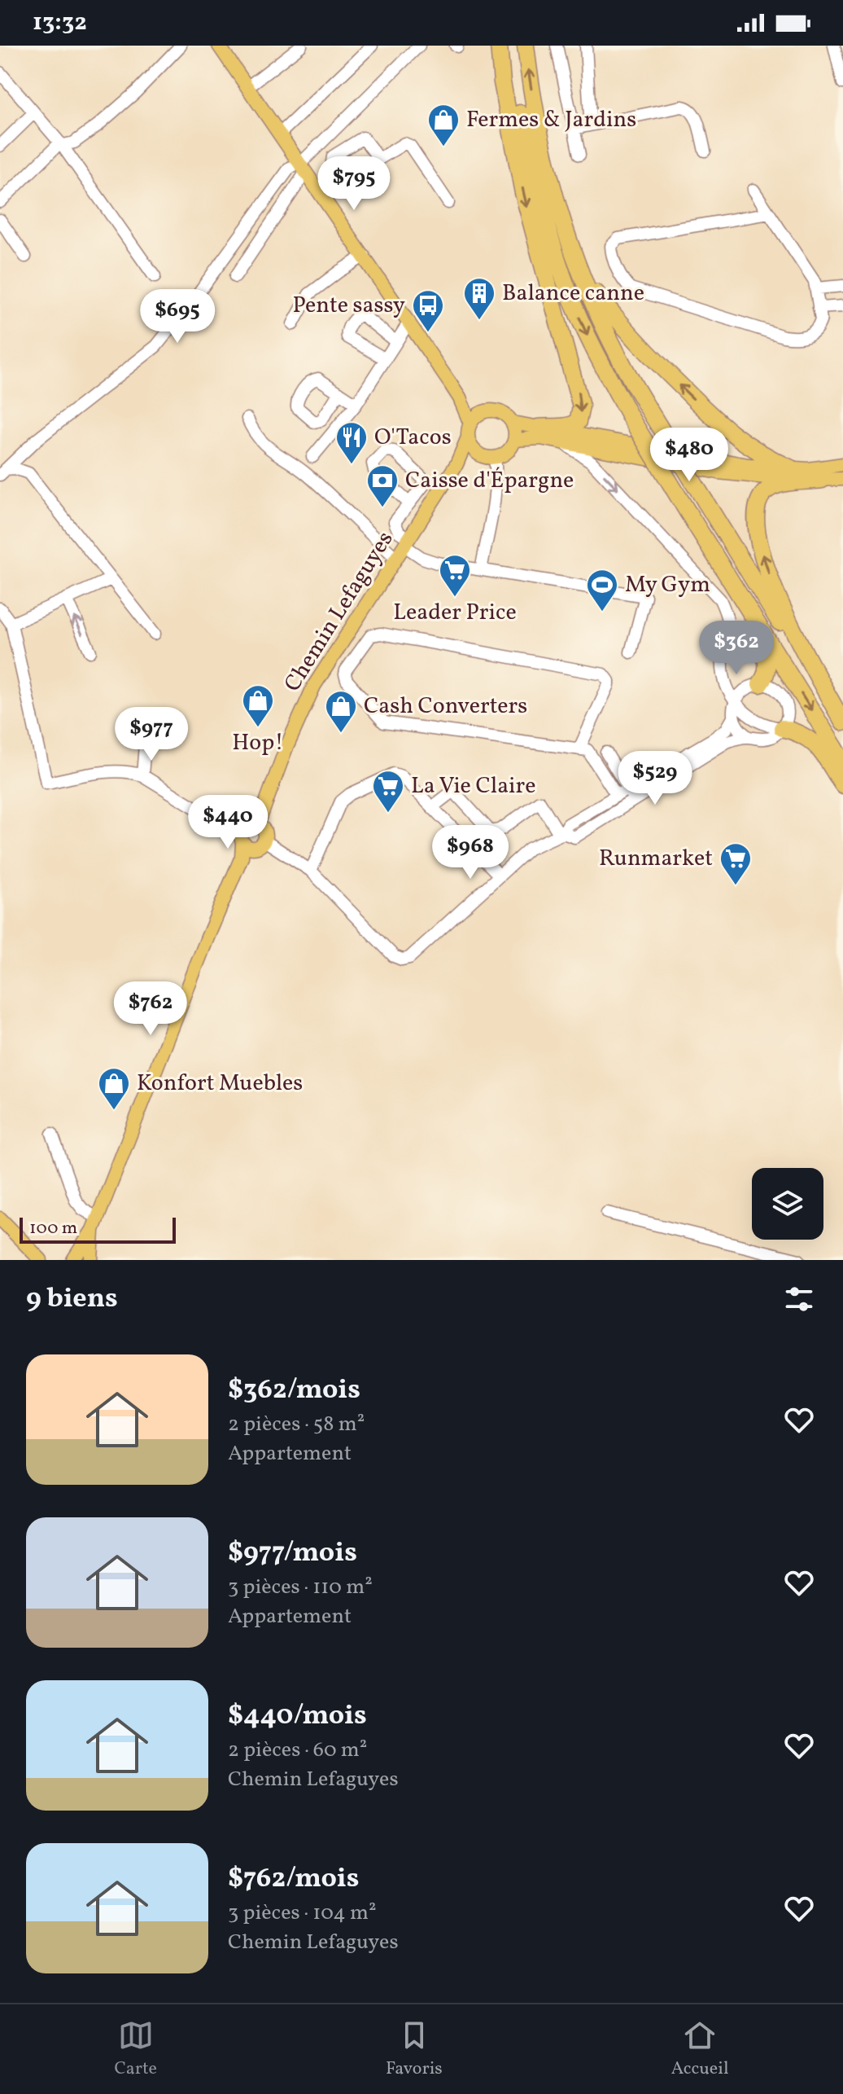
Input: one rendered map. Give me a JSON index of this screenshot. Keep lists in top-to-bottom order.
{
  "streets": {
    "main road": ["Chemin Lefaguyes"]
  },
  "places": {
    "shop": [
      "Fermes & Jardins",
      "Hop!",
      "Cash Converters",
      "Konfort Muebles"
    ],
    "building": ["Balance canne"],
    "bus stop": ["Pente sassy"],
    "restaurant": ["O'Tacos"],
    "bank": ["Caisse d'Épargne"],
    "supermarket": ["Leader Price", "La Vie Claire", "Runmarket"],
    "sports": ["My Gym"]
  },
  "scale_bar": "100 m",
  "page": {
    "status": "13:32",
    "price": [
      "$795",
      "$695",
      "$480",
      "$362",
      "$977",
      "$529",
      "$440",
      "$968",
      "$762"
    ],
    "scale": "100 m",
    "heading": "9 biens",
    "list": [
      {
        "name": "$362/mois",
        "note": "2 pièces · 58 m² · Appartement"
      },
      {
        "name": "$977/mois",
        "note": "3 pièces · 110 m² · Appartement"
      },
      {
        "name": "$440/mois",
        "note": "2 pièces · 60 m² · Chemin Lefaguyes"
      },
      {
        "name": "$762/mois",
        "note": "3 pièces · 104 m² · Chemin Lefaguyes"
      }
    ],
    "tabs": ["Carte", "Favoris", "Accueil"]
  }
}
